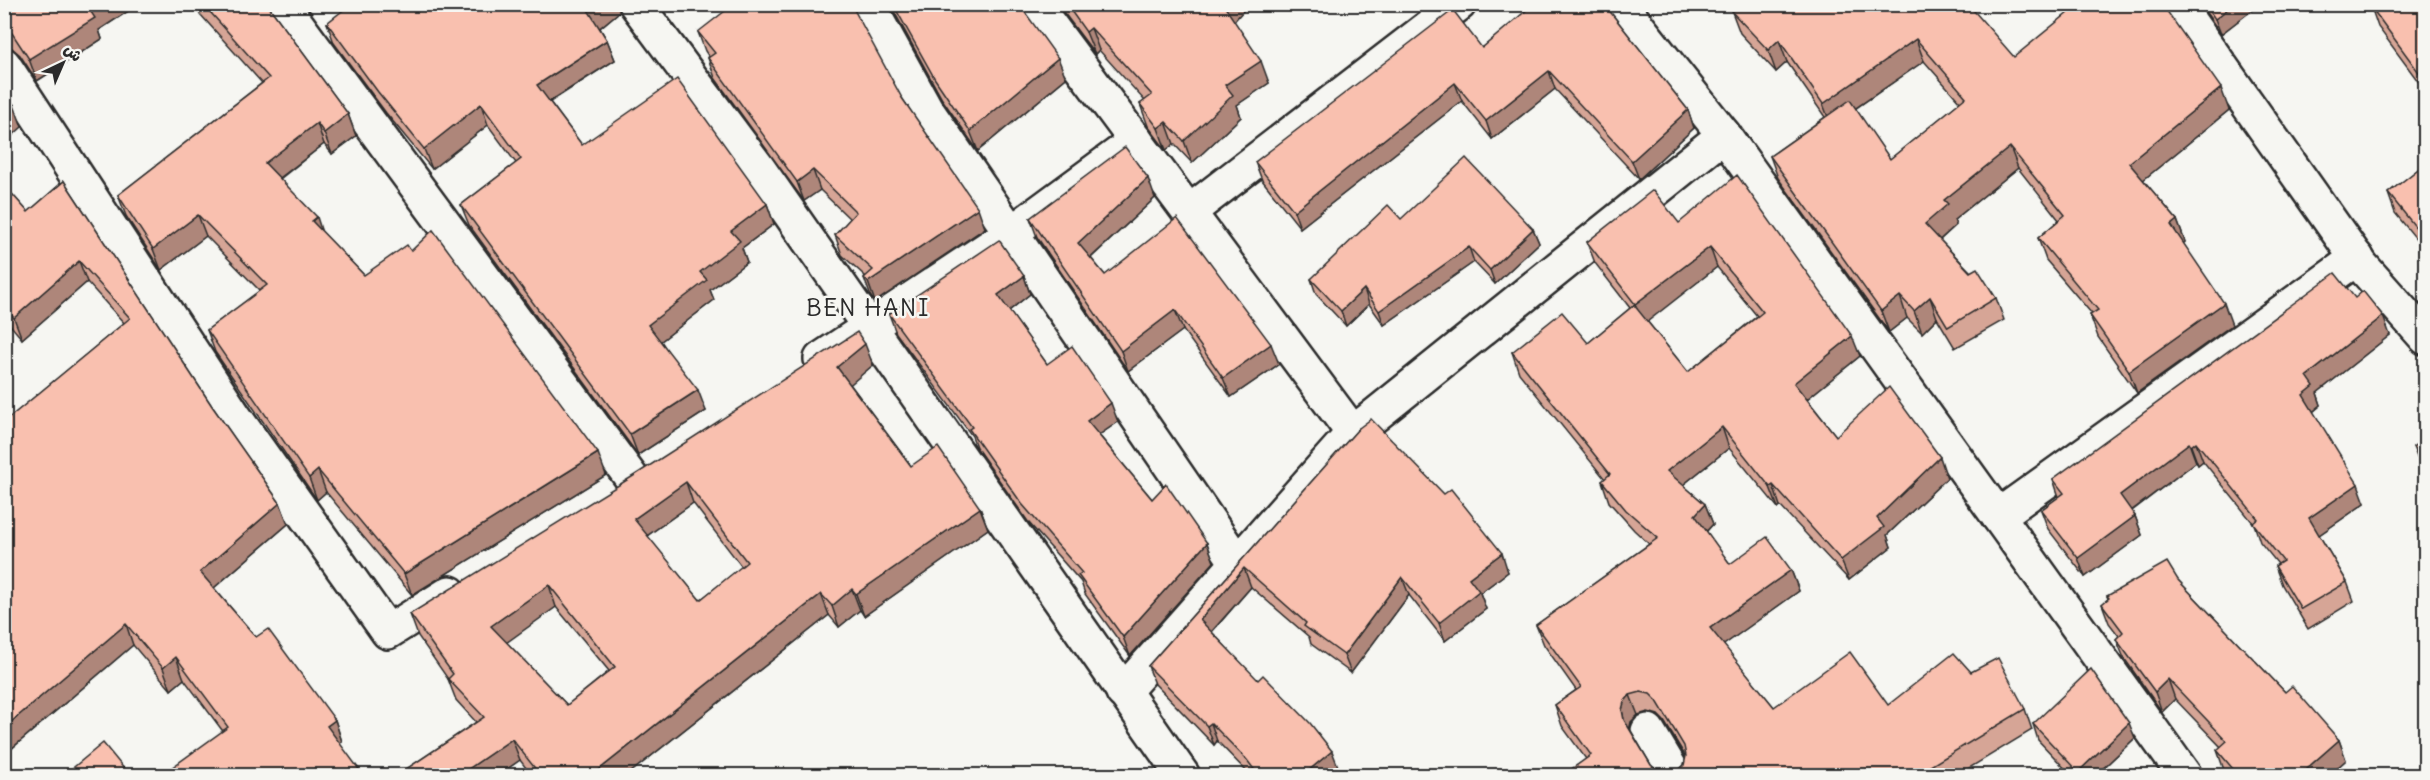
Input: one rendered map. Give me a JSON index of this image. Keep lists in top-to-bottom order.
{
  "districts": ["BEN HANI"],
  "north": "top right"
}
